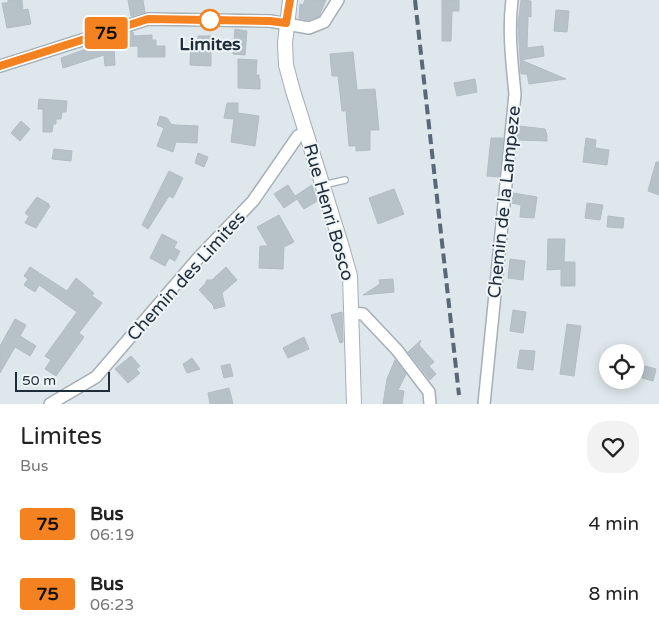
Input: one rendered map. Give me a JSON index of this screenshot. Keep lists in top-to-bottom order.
{
  "streets": {
    "street": ["Chemin de la Lampeze", "Rue Henri Bosco", "Chemin des Limites"]
  },
  "crossings": [
    ["Rue Henri Bosco", "Chemin des Limites"]
  ],
  "places": ["Limites"],
  "lines": ["bus line 75"],
  "scale_bar": "50 m",
  "page": {
    "on_map": "75",
    "scale": "50 m",
    "heading": ["Limites", "Bus"],
    "list": [
      {
        "mark": "75",
        "name": "Bus",
        "note": "06:19",
        "value": "4 min"
      },
      {
        "mark": "75",
        "name": "Bus",
        "note": "06:23",
        "value": "8 min"
      }
    ]
  }
}
